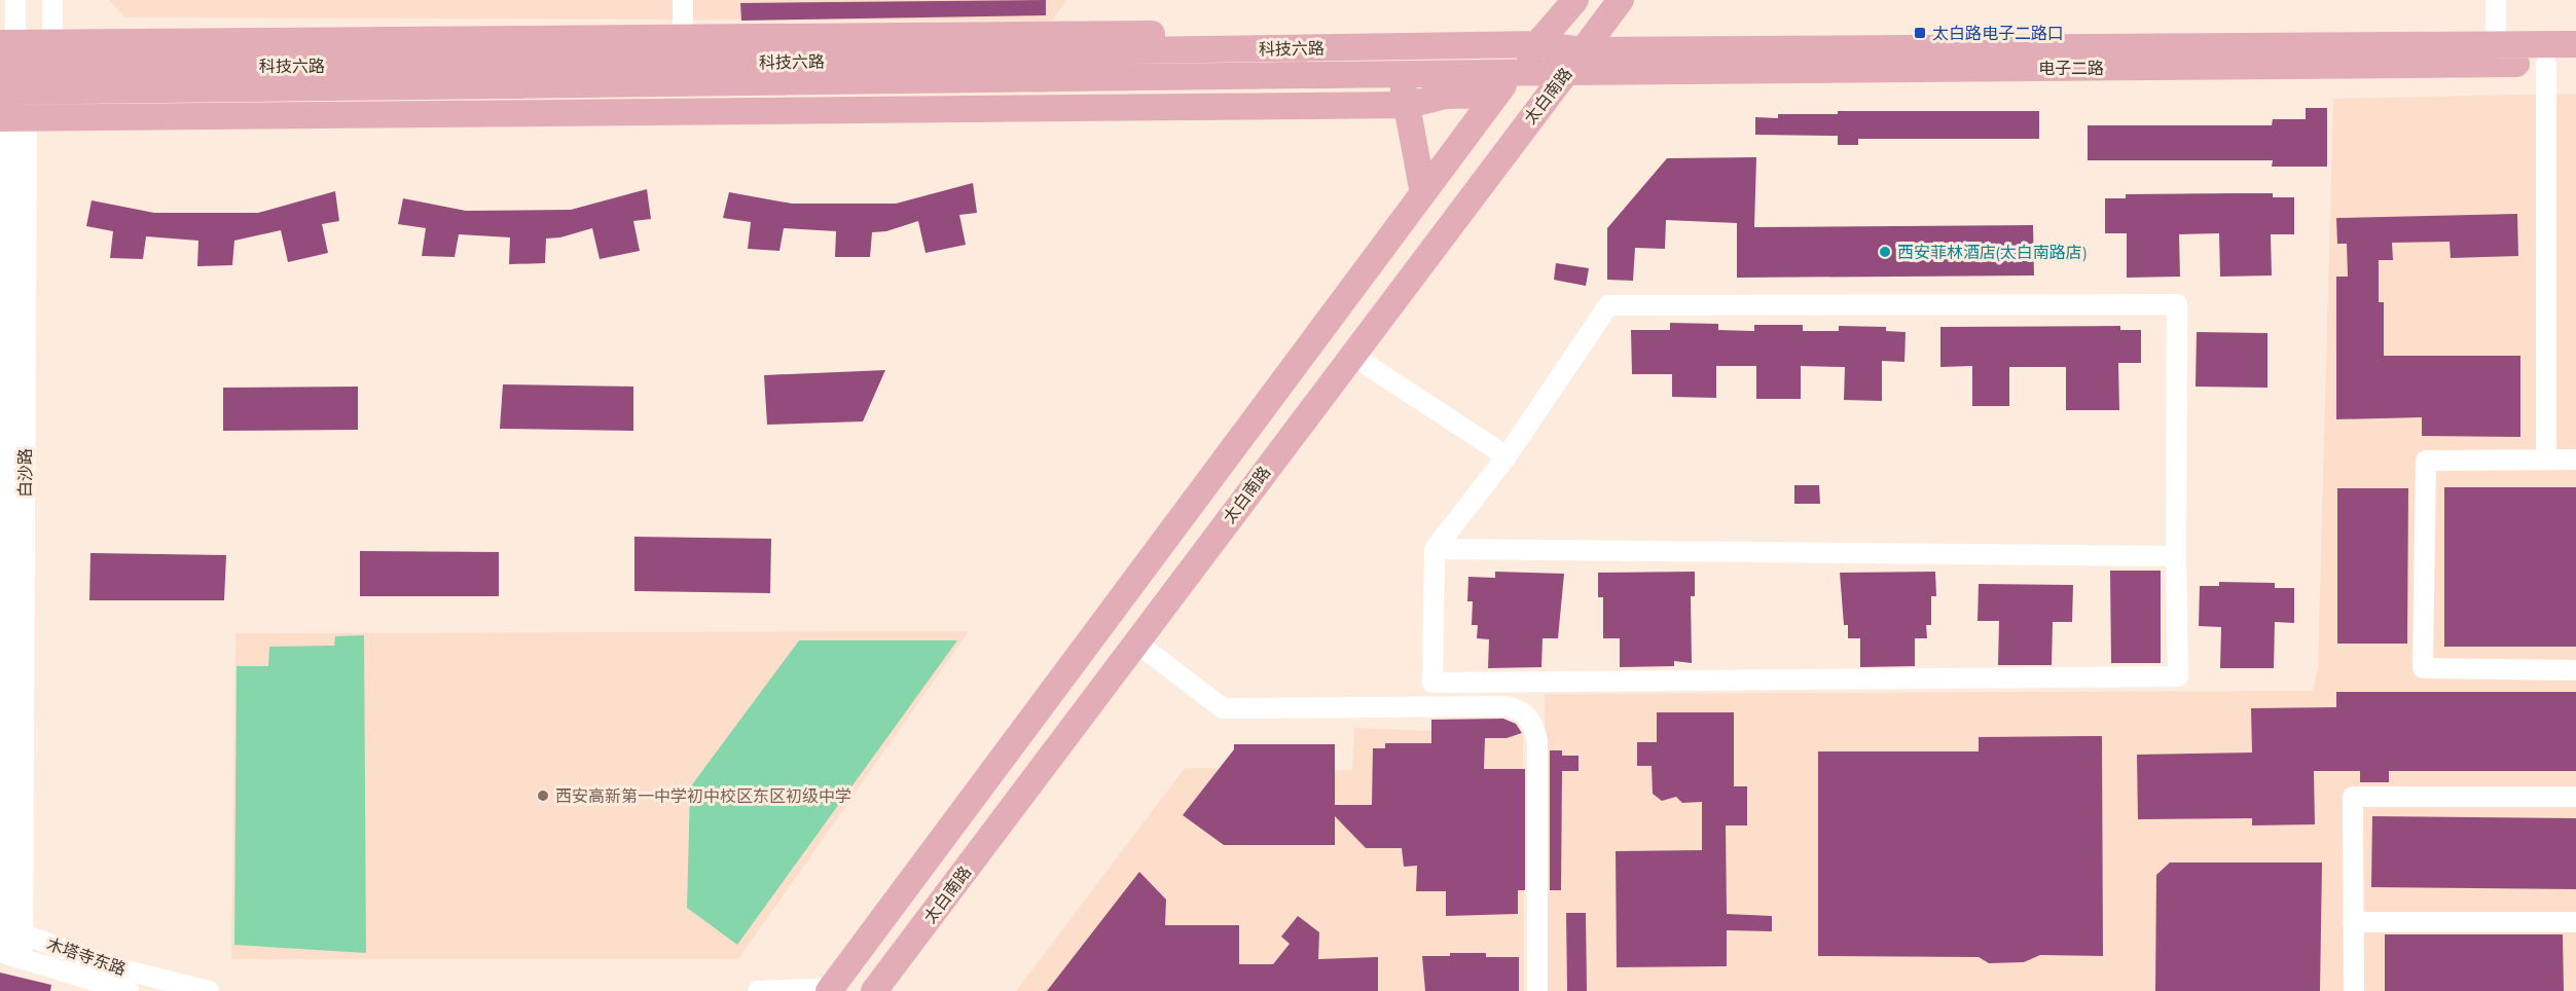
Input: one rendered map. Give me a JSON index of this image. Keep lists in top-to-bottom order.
{
  "streets": {
    "main road": ["科技六路", "电子二路", "太白南路"],
    "street": ["白沙路", "木塔寺东路"]
  },
  "crossings": [
    ["科技六路", "电子二路"],
    ["科技六路", "太白南路"],
    ["科技六路", "白沙路"],
    ["电子二路", "太白南路"],
    ["白沙路", "木塔寺东路"]
  ],
  "places": {
    "transit": ["太白路电子二路口"],
    "other": ["西安菲林酒店(太白南路店)", "西安高新第一中学初中校区东区初级中学"]
  }
}
